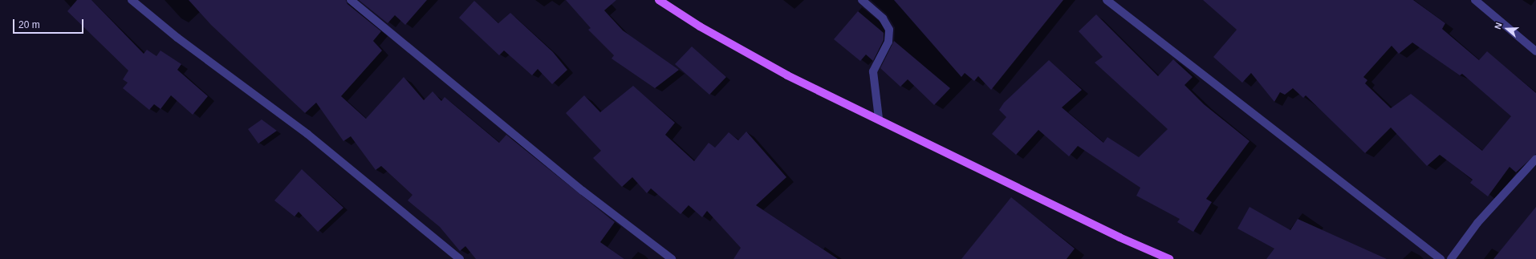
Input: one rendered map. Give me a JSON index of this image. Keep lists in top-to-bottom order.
{
  "scale_bar": "20 m",
  "north": "left"
}
